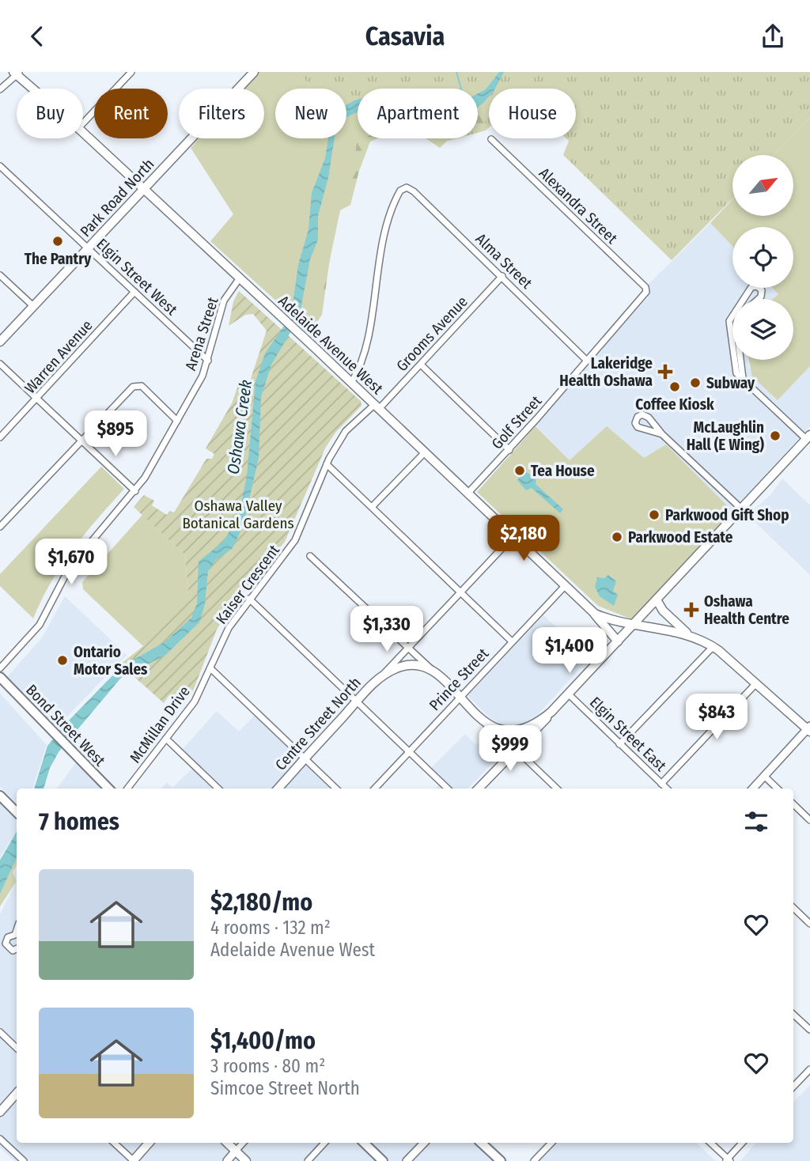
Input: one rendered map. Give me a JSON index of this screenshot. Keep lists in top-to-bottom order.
{
  "streets": {
    "main road": [
      "Park Road North",
      "Adelaide Avenue West",
      "Centre Street North",
      "Bond Street West"
    ],
    "street": [
      "Alexandra Street",
      "Alma Street",
      "Elgin Street West",
      "Arena Street",
      "Grooms Avenue",
      "Warren Avenue",
      "Golf Street",
      "Kaiser Crescent",
      "Prince Street",
      "McMillan Drive",
      "Elgin Street East"
    ]
  },
  "crossings": [
    ["Park Road North", "Elgin Street West"],
    ["Park Road North", "Adelaide Avenue West"],
    ["Alexandra Street", "Golf Street"],
    ["Alma Street", "Grooms Avenue"],
    ["Alma Street", "Adelaide Avenue West"],
    ["Alma Street", "Golf Street"],
    ["Elgin Street West", "Arena Street"],
    ["Elgin Street West", "Warren Avenue"],
    ["Arena Street", "Adelaide Avenue West"],
    ["Grooms Avenue", "Adelaide Avenue West"],
    ["Grooms Avenue", "Kaiser Crescent"],
    ["Adelaide Avenue West", "Golf Street"],
    ["Adelaide Avenue West", "Kaiser Crescent"],
    ["Adelaide Avenue West", "Prince Street"],
    ["Adelaide Avenue West", "Centre Street North"],
    ["Kaiser Crescent", "McMillan Drive"]
  ],
  "water": ["Oshawa Creek"],
  "parks": ["Oshawa Valley Botanical Gardens"],
  "places": {
    "other": [
      "The Pantry",
      "Subway",
      "Coffee Kiosk",
      "McLaughlin Hall (E Wing)",
      "Tea House",
      "Parkwood Gift Shop",
      "Parkwood Estate",
      "Ontario Motor Sales"
    ],
    "health": ["Lakeridge Health Oshawa", "Oshawa Health Centre"]
  },
  "north": "top right",
  "page": {
    "header": "Casavia",
    "chip": [
      "Buy",
      "Rent",
      "Filters",
      "New",
      "Apartment",
      "House"
    ],
    "price": [
      "$895",
      "$2,180",
      "$1,670",
      "$1,330",
      "$1,400",
      "$843",
      "$999"
    ],
    "heading": "7 homes",
    "list": [
      {
        "name": "$2,180/mo",
        "note": "4 rooms · 132 m² · Adelaide Avenue West"
      },
      {
        "name": "$1,400/mo",
        "note": "3 rooms · 80 m² · Simcoe Street North"
      }
    ]
  }
}
